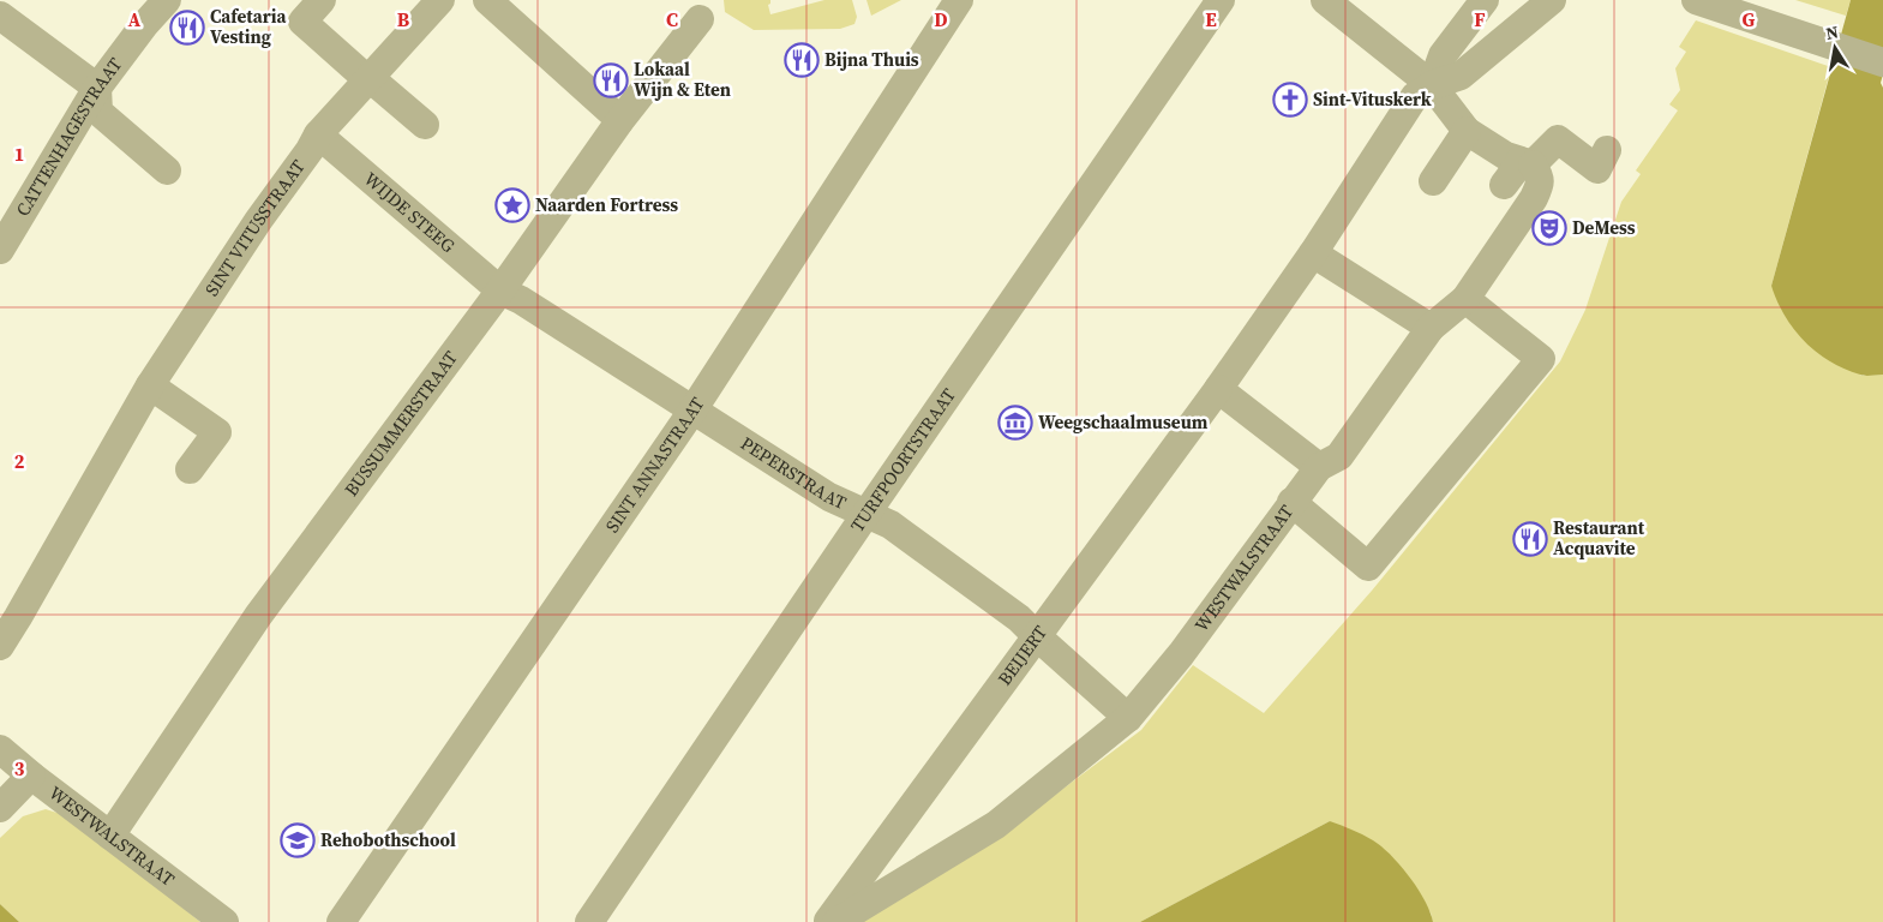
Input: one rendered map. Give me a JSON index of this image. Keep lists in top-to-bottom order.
{
  "streets": {
    "street": [
      "CATTENHAGESTRAAT",
      "WIJDE STEEG",
      "SINT VITUSSTRAAT",
      "BUSSUMMERSTRAAT",
      "TURFPOORTSTRAAT",
      "SINT ANNASTRAAT",
      "PEPERSTRAAT",
      "WESTWALSTRAAT",
      "BEIJERT"
    ]
  },
  "crossings": [
    ["WIJDE STEEG", "SINT VITUSSTRAAT"],
    ["WIJDE STEEG", "BUSSUMMERSTRAAT"],
    ["WIJDE STEEG", "PEPERSTRAAT"],
    ["BUSSUMMERSTRAAT", "PEPERSTRAAT"],
    ["BUSSUMMERSTRAAT", "WESTWALSTRAAT"],
    ["TURFPOORTSTRAAT", "PEPERSTRAAT"],
    ["SINT ANNASTRAAT", "PEPERSTRAAT"],
    ["PEPERSTRAAT", "WESTWALSTRAAT"],
    ["PEPERSTRAAT", "BEIJERT"]
  ],
  "places": {
    "restaurant": [
      "Cafetaria Vesting",
      "Bijna Thuis",
      "Lokaal Wijn & Eten",
      "Restaurant Acquavite"
    ],
    "church": ["Sint-Vituskerk"],
    "place": ["Naarden Fortress"],
    "theatre": ["DeMess"],
    "museum": ["Weegschaalmuseum"],
    "school or university": ["Rehobothschool"]
  },
  "north": "top",
  "grid": {
    "columns": [
      "A",
      "B",
      "C",
      "D",
      "E",
      "F",
      "G"
    ],
    "rows": ["1", "2", "3"]
  }
}
